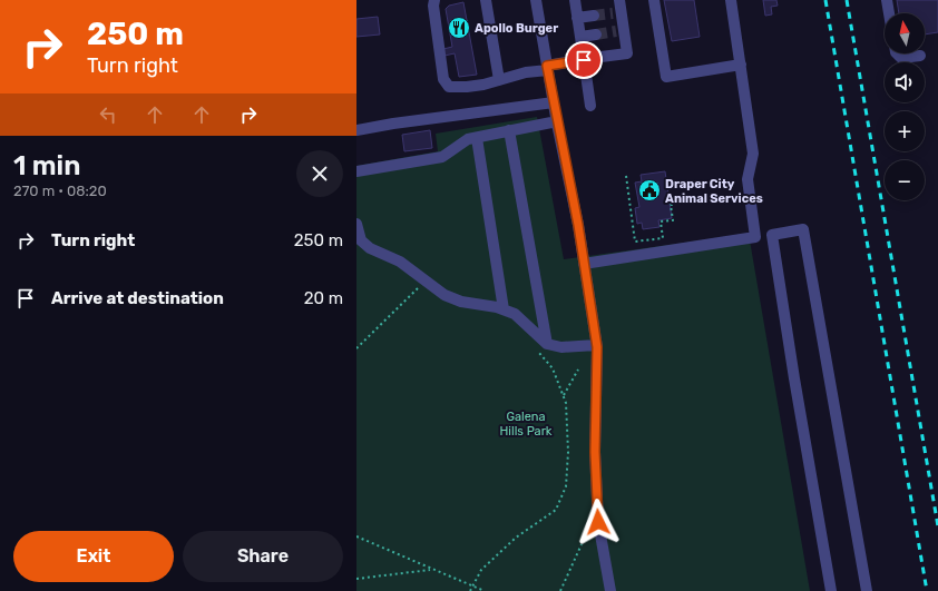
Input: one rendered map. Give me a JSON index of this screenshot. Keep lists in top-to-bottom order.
{
  "parks": ["Galena Hills Park"],
  "places": {
    "restaurant": ["Apollo Burger"],
    "public building": ["Draper City Animal Services"]
  },
  "north": "top",
  "page": {
    "turn": ["250 m", "Turn right"],
    "map_buttons": ["+", "−"],
    "heading": ["1 min", "270 m · 08:20"],
    "list": [
      {
        "name": "Turn right",
        "value": "250 m"
      },
      {
        "name": "Arrive at destination",
        "value": "20 m"
      }
    ],
    "buttons": ["Exit", "Share"]
  }
}
